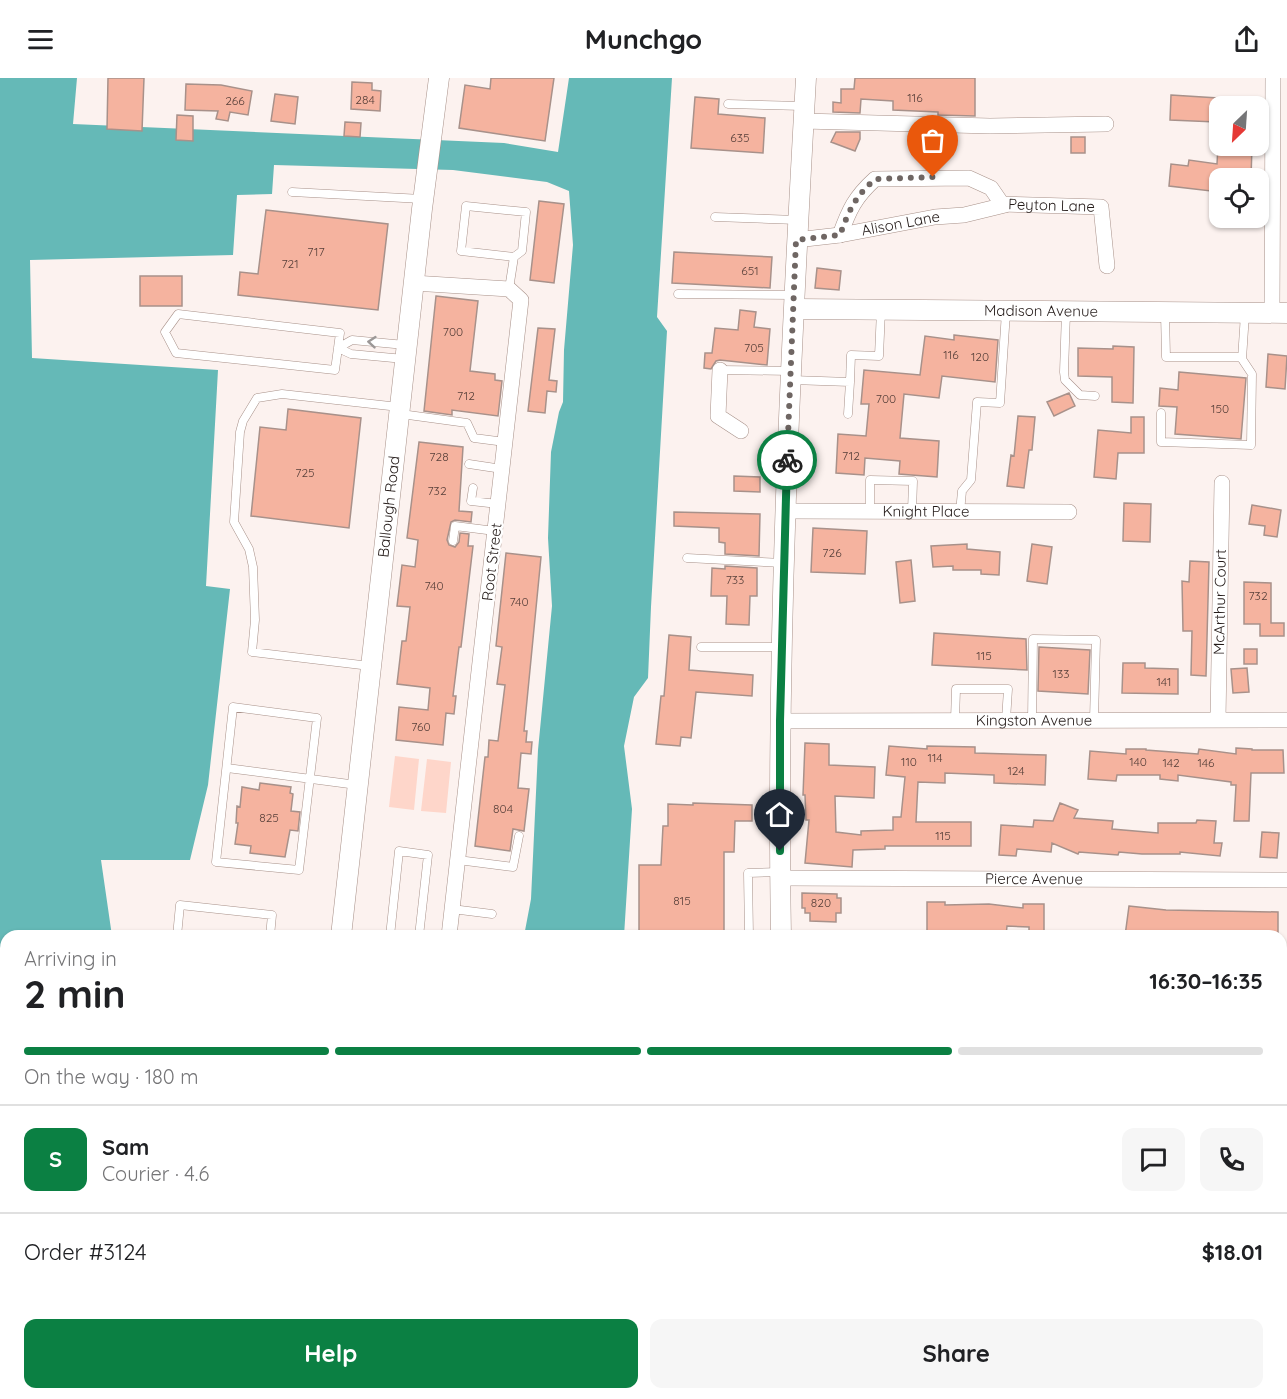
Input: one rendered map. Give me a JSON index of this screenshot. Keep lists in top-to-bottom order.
{
  "streets": {
    "street": [
      "Peyton Lane",
      "Alison Lane",
      "Madison Avenue",
      "Ballough Road",
      "Knight Place",
      "Root Street",
      "McArthur Court",
      "Kingston Avenue",
      "Pierce Avenue"
    ]
  },
  "crossings": [
    ["Peyton Lane", "Alison Lane"],
    ["McArthur Court", "Kingston Avenue"]
  ],
  "house_numbers": [
    "116",
    "284",
    "266",
    "635",
    "717",
    "721",
    "651",
    "700",
    "705",
    "116",
    "120",
    "712",
    "700",
    "150",
    "712",
    "728",
    "725",
    "732",
    "726",
    "733",
    "740",
    "732",
    "740",
    "115",
    "133",
    "141",
    "760",
    "114",
    "110",
    "140",
    "142",
    "146",
    "124",
    "804",
    "825",
    "115",
    "815",
    "820"
  ],
  "north": "bottom left",
  "page": {
    "header": "Munchgo",
    "heading": ["2 min", "Arriving in", "16:30–16:35"],
    "panel": [
      "Sam",
      "Courier · 4.6",
      "Order #3124",
      "$18.01"
    ],
    "bar": "On the way · 180 m",
    "round": "S",
    "buttons": ["Help", "Share"]
  }
}
